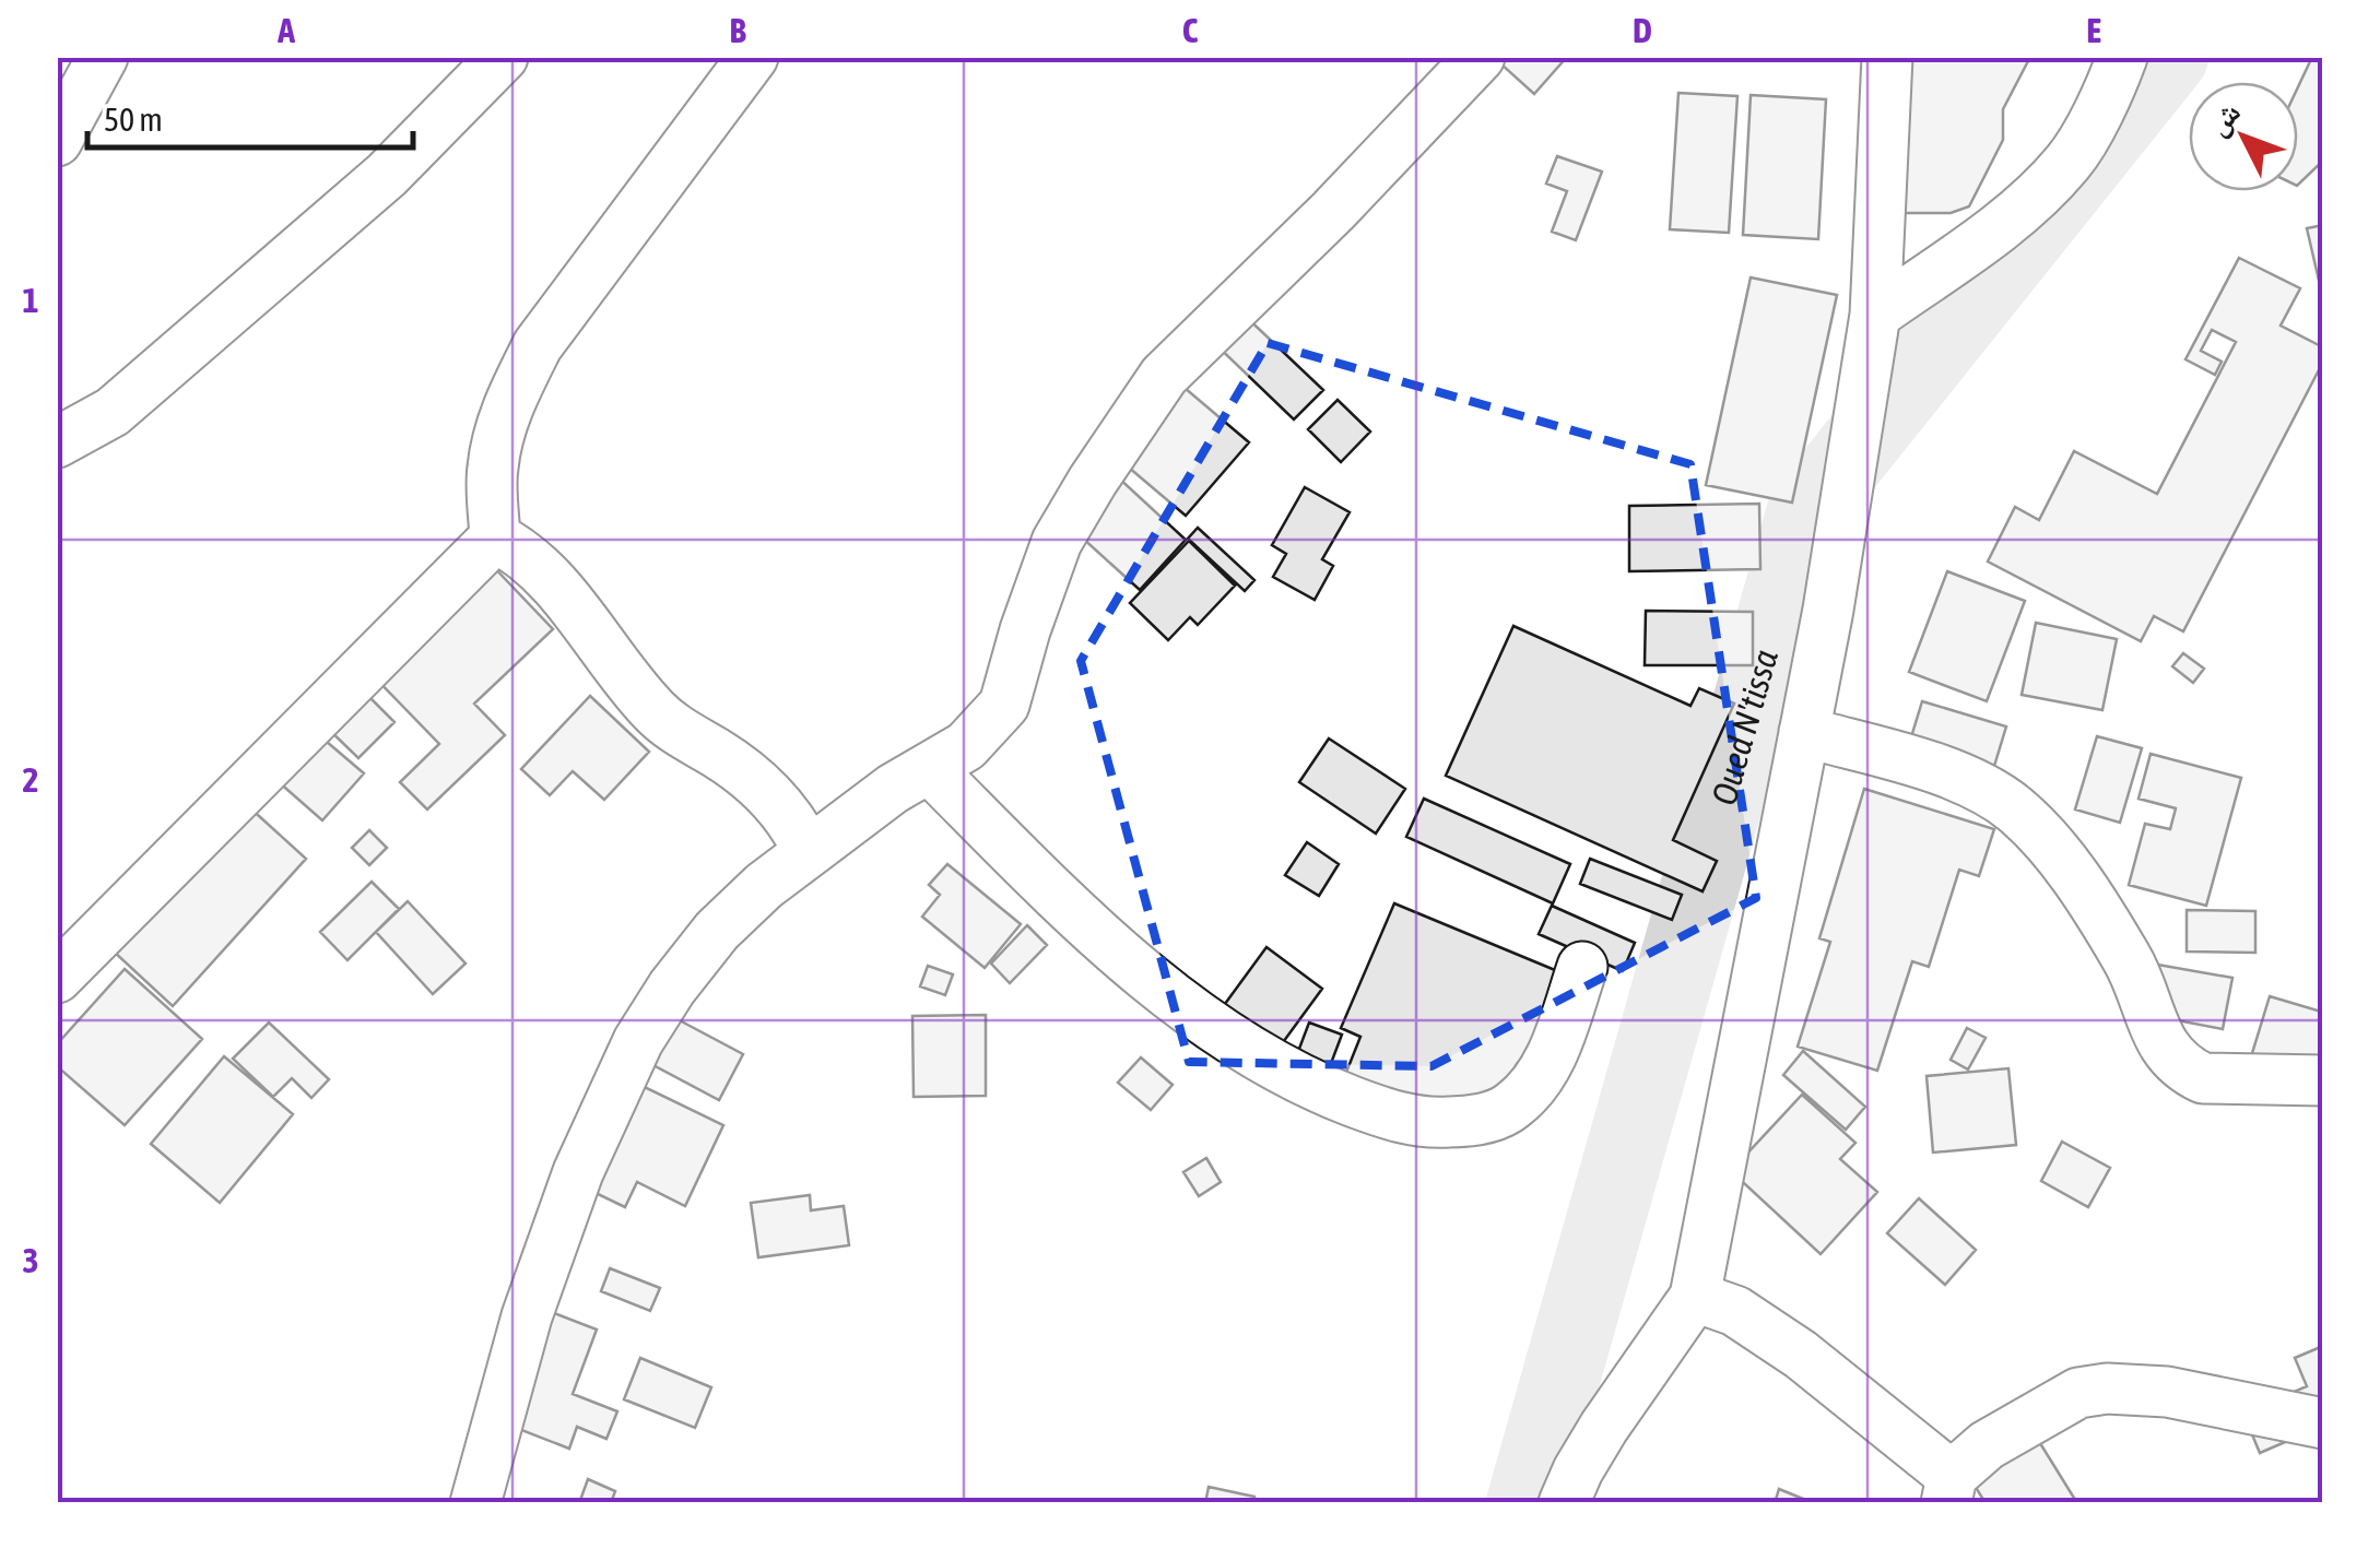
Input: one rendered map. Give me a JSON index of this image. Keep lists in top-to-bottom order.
{
  "water": ["Oued N'tissa"],
  "scale_bar": "50 m",
  "north": "top left",
  "grid": {
    "columns": [
      "A",
      "B",
      "C",
      "D",
      "E"
    ],
    "rows": ["1", "2", "3"]
  }
}
